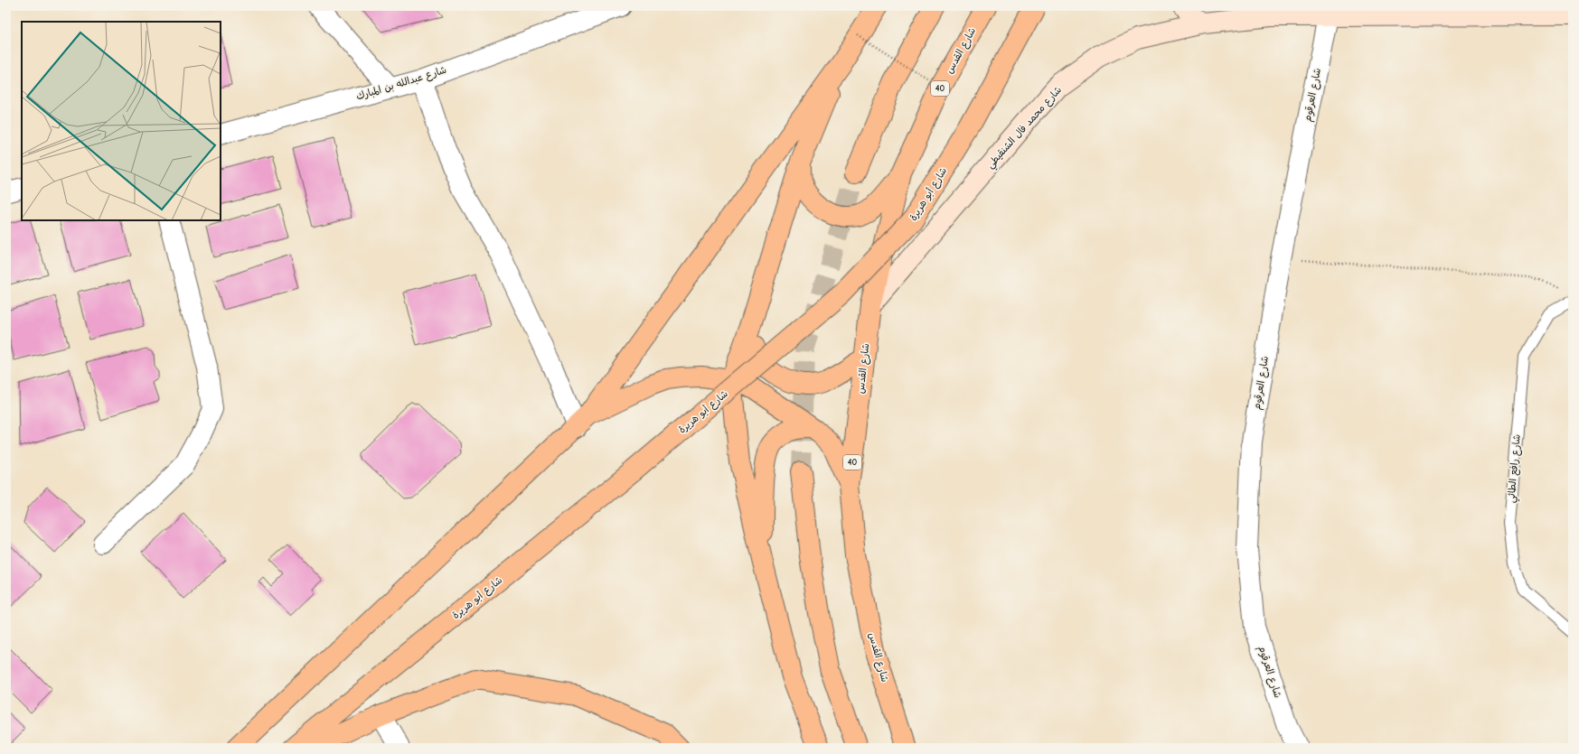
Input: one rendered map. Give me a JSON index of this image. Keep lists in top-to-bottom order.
{
  "streets": {
    "highway": ["شارع القدس", "40", "شارع أبو هريرة"],
    "main road": ["شارع محمد فال الشنقيطي"],
    "street": ["شارع عبدالله بن المبارك", "شارع العرقوم"],
    "lane": ["شارع رافع الطائي"]
  },
  "crossings": [
    ["شارع القدس", "شارع محمد فال الشنقيطي"],
    ["شارع العرقوم", "شارع محمد فال الشنقيطي"]
  ]
}
